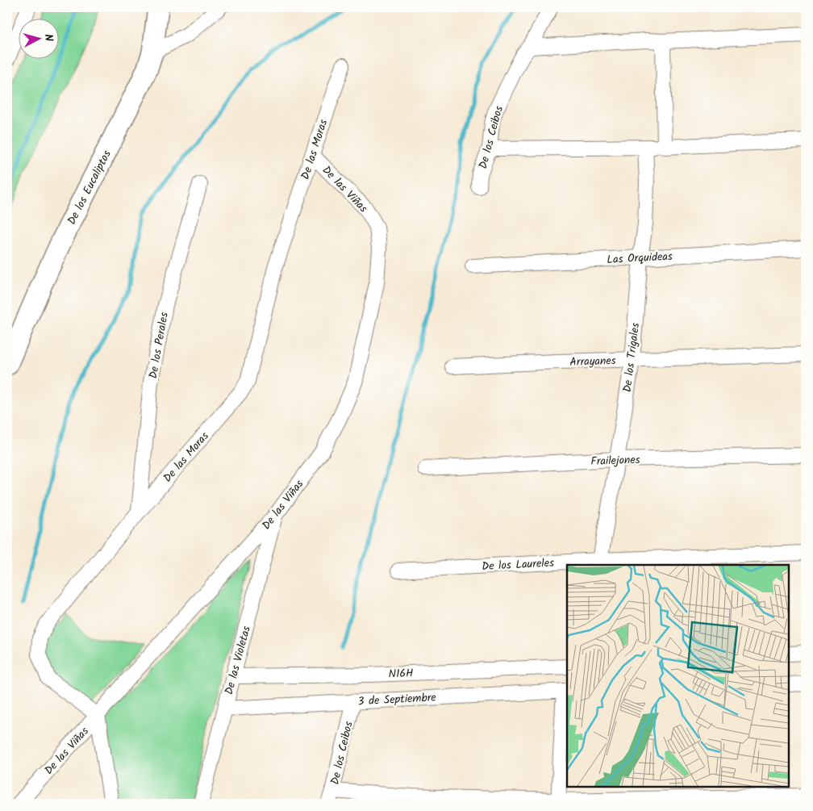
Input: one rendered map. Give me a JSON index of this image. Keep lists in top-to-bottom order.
{
  "streets": {
    "street": [
      "De los Ceibos",
      "De las Moras",
      "De los Eucaliptos",
      "De las Viñas",
      "Las Orquideas",
      "De los Perales",
      "De los Trigales",
      "Arrayanes",
      "Frailejones",
      "De los Laureles",
      "De las Violetas",
      "N16H",
      "3 de Septiembre"
    ]
  },
  "crossings": [
    ["De los Ceibos", "3 de Septiembre"],
    ["De las Moras", "De las Viñas"],
    ["De las Moras", "De los Perales"],
    ["De las Viñas", "De las Violetas"],
    ["Las Orquideas", "De los Trigales"],
    ["De los Trigales", "Arrayanes"],
    ["De los Trigales", "Frailejones"],
    ["De los Trigales", "De los Laureles"],
    ["De las Violetas", "N16H"],
    ["De las Violetas", "3 de Septiembre"]
  ],
  "north": "right"
}
